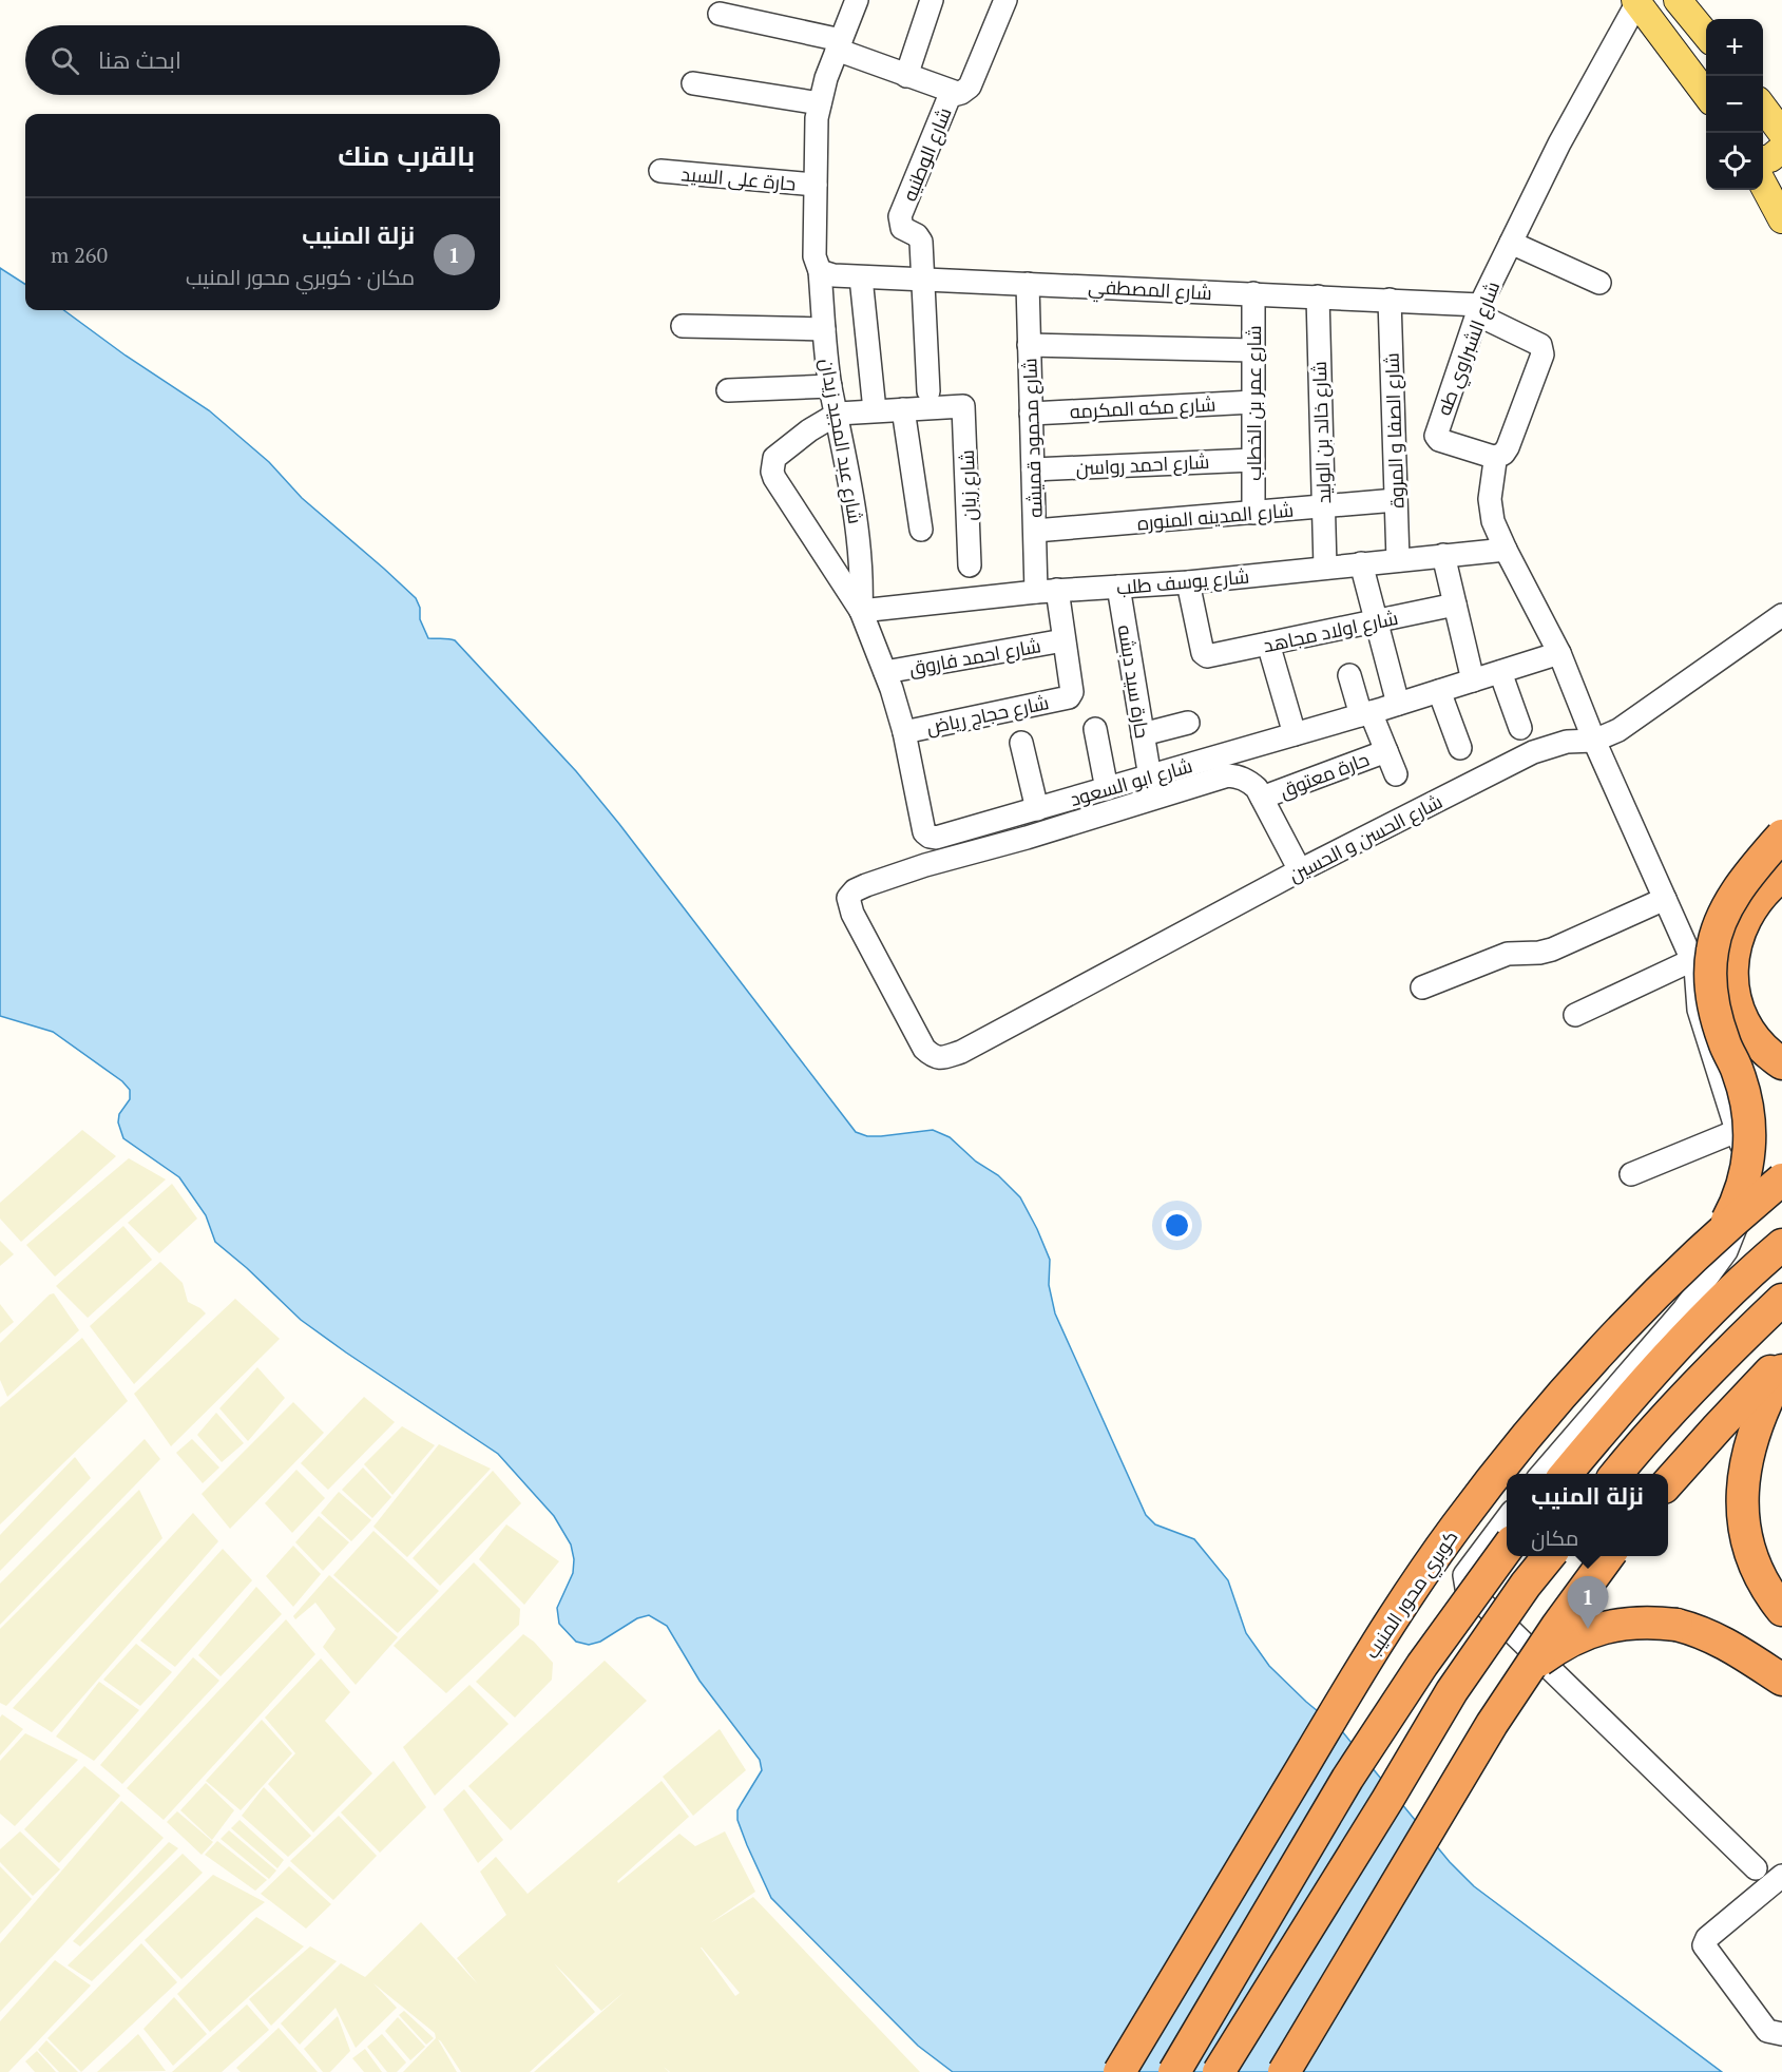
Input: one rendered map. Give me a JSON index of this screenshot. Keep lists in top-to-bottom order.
{
  "streets": {
    "highway": ["كوبري محور المنيب"],
    "street": [
      "شارع الوطنيه",
      "حارة على السيد",
      "شارع المصطفي",
      "شارع الشبراوي طه",
      "شارع عمر بن الخطاب",
      "شارع مكه المكرمه",
      "شارع الصفا و المروة",
      "شارع خالد بن الوليد",
      "شارع محمود قميشه",
      "شارع عبد المجيد زيدان",
      "شارع احمد رواسن",
      "شارع زيان",
      "شارع المدينه المنوره",
      "شارع يوسف طلب",
      "شارع اولاد مجاهد",
      "شارع احمد فاروق",
      "حارة سيد دبشه",
      "شارع حجاج رياض",
      "حارة معتوق",
      "شارع ابو السعود",
      "شارع الحسن و الحسين"
    ]
  },
  "crossings": [
    ["شارع الوطنيه", "شارع المصطفي"],
    ["حارة على السيد", "شارع عبد المجيد زيدان"],
    ["شارع المصطفي", "شارع الشبراوي طه"],
    ["شارع المصطفي", "شارع عمر بن الخطاب"],
    ["شارع المصطفي", "شارع الصفا و المروة"],
    ["شارع المصطفي", "شارع خالد بن الوليد"],
    ["شارع المصطفي", "شارع محمود قميشه"],
    ["شارع المصطفي", "شارع عبد المجيد زيدان"],
    ["شارع عمر بن الخطاب", "شارع مكه المكرمه"],
    ["شارع عمر بن الخطاب", "شارع احمد رواسن"],
    ["شارع عمر بن الخطاب", "شارع المدينه المنوره"],
    ["شارع مكه المكرمه", "شارع محمود قميشه"],
    ["شارع الصفا و المروة", "شارع المدينه المنوره"],
    ["شارع الصفا و المروة", "شارع يوسف طلب"],
    ["شارع خالد بن الوليد", "شارع المدينه المنوره"],
    ["شارع خالد بن الوليد", "شارع يوسف طلب"],
    ["شارع محمود قميشه", "شارع احمد رواسن"],
    ["شارع محمود قميشه", "شارع المدينه المنوره"],
    ["شارع محمود قميشه", "شارع يوسف طلب"],
    ["شارع محمود قميشه", "شارع احمد فاروق"],
    ["شارع محمود قميشه", "شارع حجاج رياض"],
    ["شارع عبد المجيد زيدان", "شارع يوسف طلب"],
    ["شارع عبد المجيد زيدان", "شارع ابو السعود"],
    ["شارع يوسف طلب", "شارع اولاد مجاهد"],
    ["شارع يوسف طلب", "حارة سيد دبشه"],
    ["شارع يوسف طلب", "شارع ابو السعود"],
    ["شارع احمد فاروق", "شارع ابو السعود"],
    ["حارة سيد دبشه", "شارع ابو السعود"],
    ["شارع حجاج رياض", "شارع ابو السعود"],
    ["حارة معتوق", "شارع الحسن و الحسين"]
  ],
  "page": {
    "map_buttons": ["+", "−"],
    "search": "ابحث هنا",
    "heading": "بالقرب منك",
    "list": [
      {
        "mark": "1",
        "name": "نزلة المنيب",
        "note": "مكان · كوبري محور المنيب",
        "value": "260 m"
      }
    ],
    "popup": ["نزلة المنيب", "مكان"],
    "pins": "1"
  }
}
